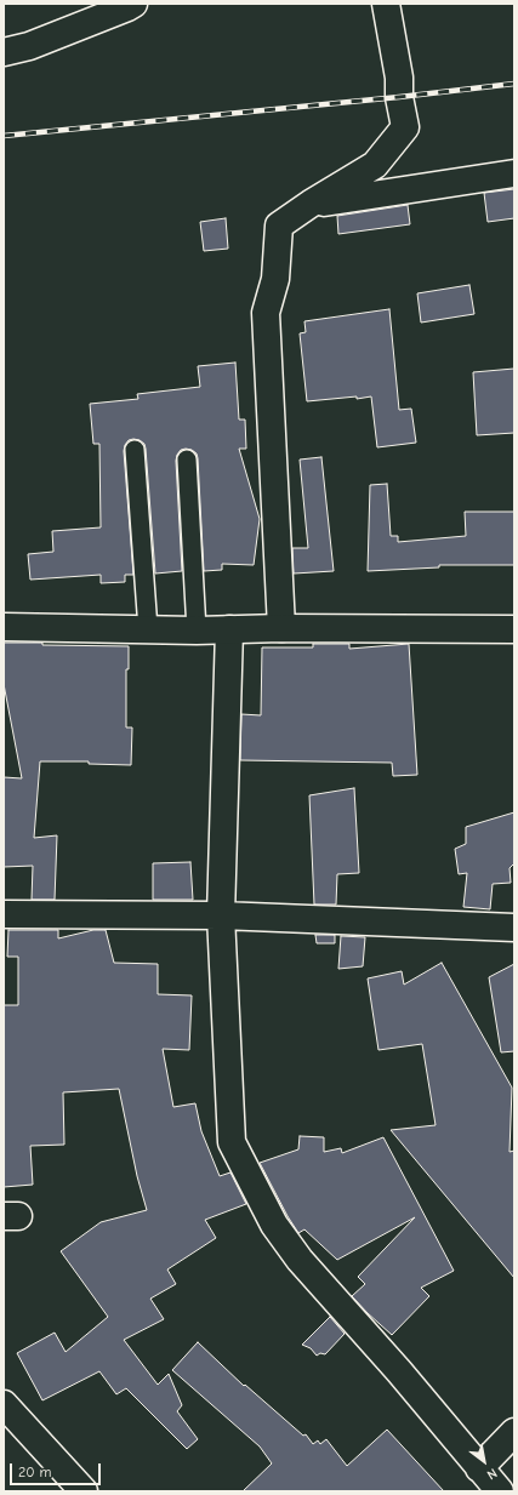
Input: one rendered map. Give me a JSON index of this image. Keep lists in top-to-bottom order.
{
  "scale_bar": "20 m",
  "north": "bottom right"
}
